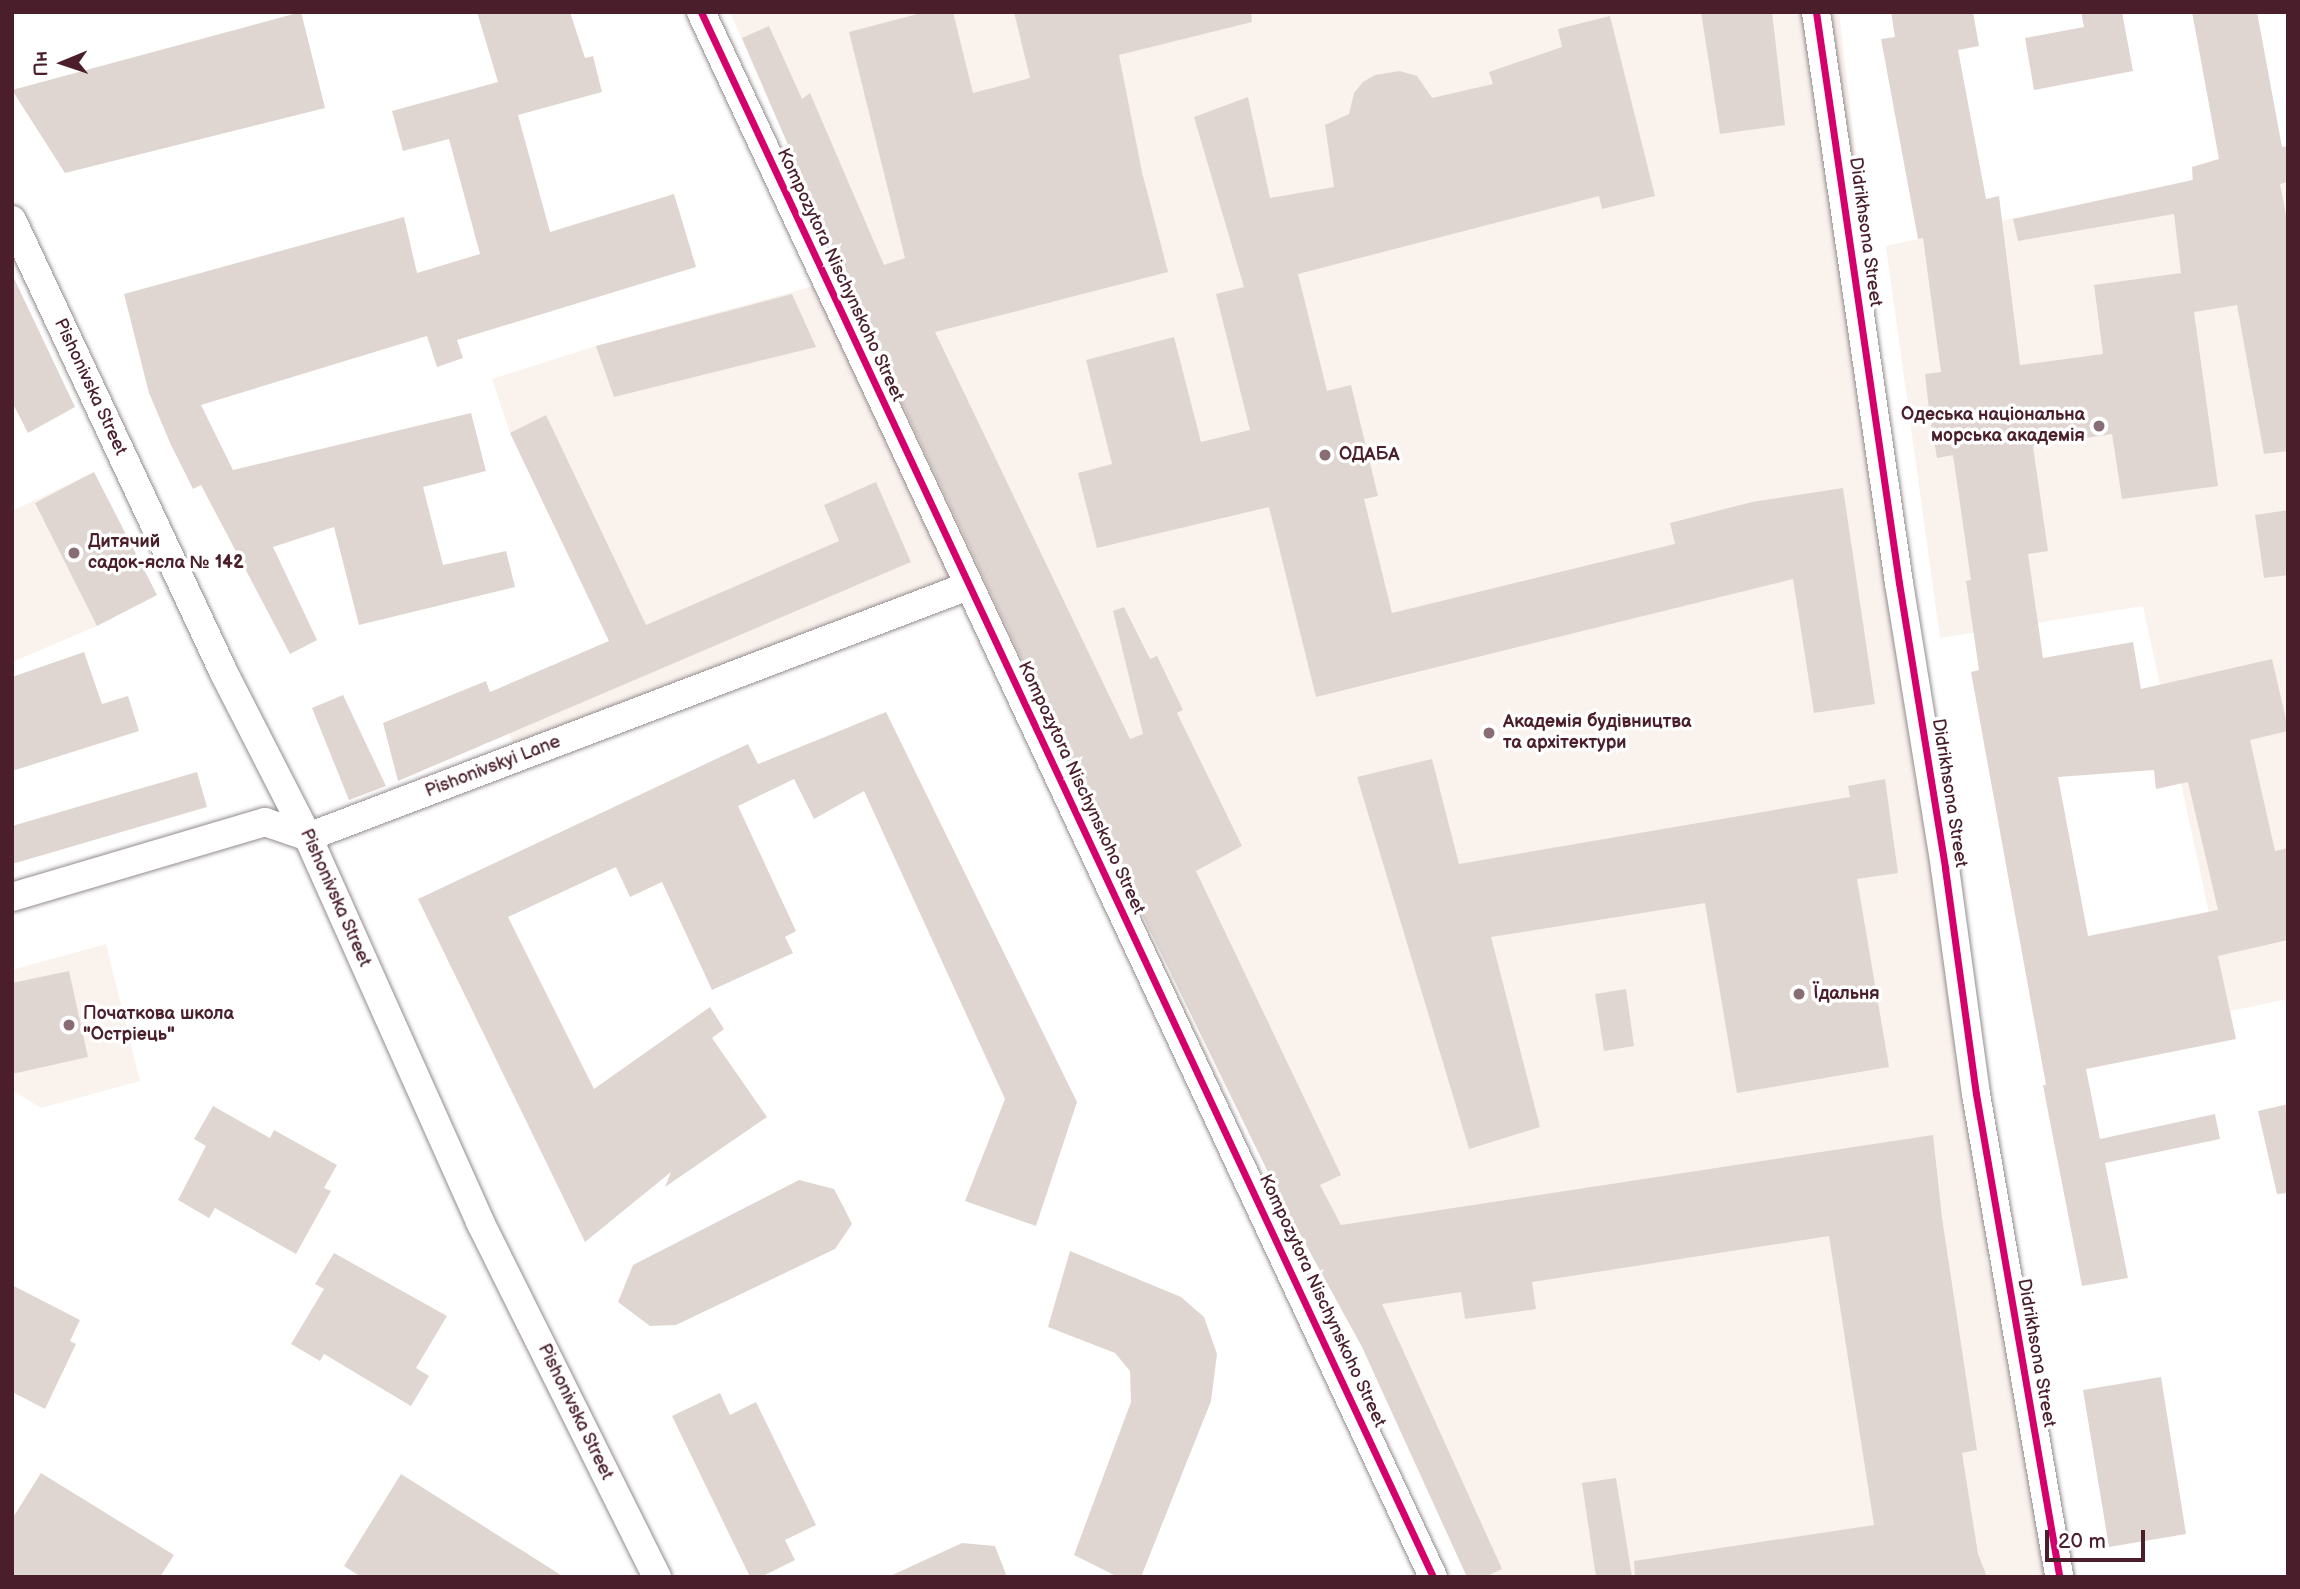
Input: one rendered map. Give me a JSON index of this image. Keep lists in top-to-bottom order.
{
  "streets": {
    "street": [
      "Didrikhsona Street",
      "Kompozytora Nischynskoho Street",
      "Pishonivska Street",
      "Pishonivskyi Lane"
    ]
  },
  "crossings": [
    ["Kompozytora Nischynskoho Street", "Pishonivskyi Lane"],
    ["Pishonivska Street", "Pishonivskyi Lane"]
  ],
  "places": [
    "Одеська національна морська академія",
    "ОДАБА",
    "Дитячий садок-ясла № 142",
    "Академія будівництва та архітектури",
    "Їдальня",
    "Початкова школа \"Остріець\""
  ],
  "scale_bar": "20 m",
  "north": "left"
}
